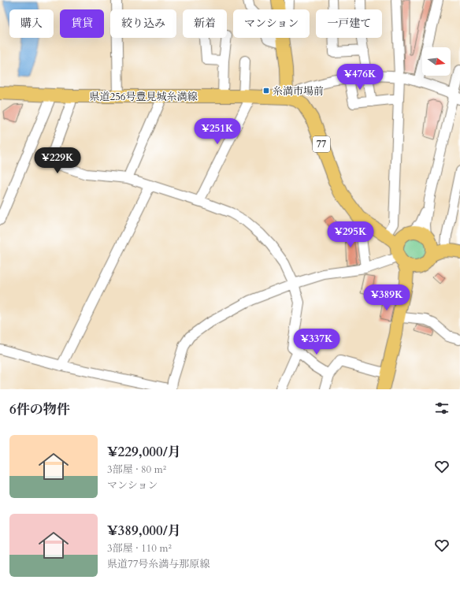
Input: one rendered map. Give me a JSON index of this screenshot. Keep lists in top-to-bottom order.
{
  "streets": {
    "main road": ["県道256号豊見城糸満線", "77"]
  },
  "crossings": [
    ["県道256号豊見城糸満線", "77"]
  ],
  "places": {
    "transit": ["糸満市場前"]
  },
  "north": "right",
  "page": {
    "chip": [
      "購入",
      "賃貸",
      "絞り込み",
      "新着",
      "マンション",
      "一戸建て"
    ],
    "price": [
      "¥476K",
      "¥251K",
      "¥229K",
      "¥295K",
      "¥389K",
      "¥337K"
    ],
    "heading": "6件の物件",
    "list": [
      {
        "name": "¥229,000/月",
        "note": "3部屋 · 80 m² · マンション"
      },
      {
        "name": "¥389,000/月",
        "note": "3部屋 · 110 m² · 県道77号糸満与那原線"
      }
    ]
  }
}
